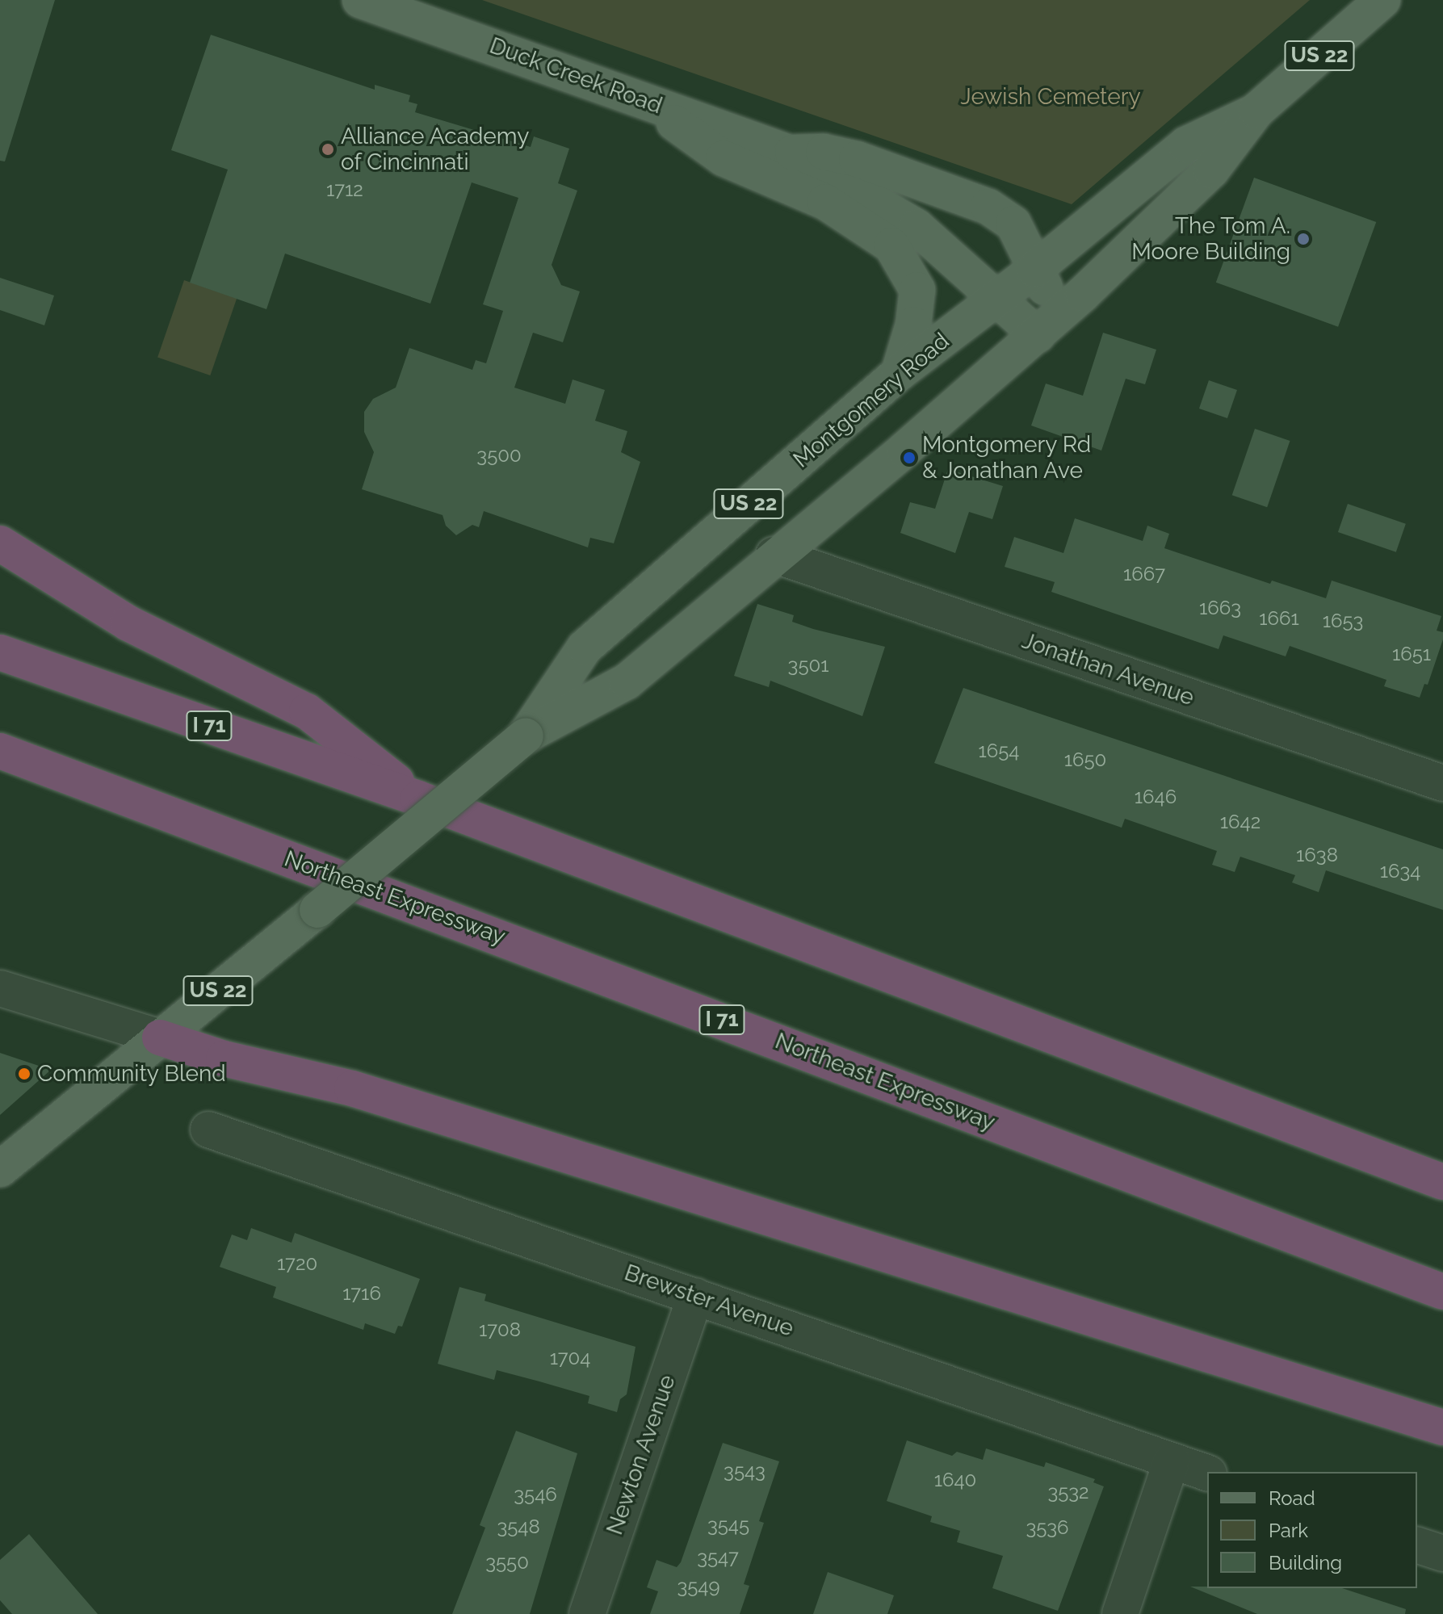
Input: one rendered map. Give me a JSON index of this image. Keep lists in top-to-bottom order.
{
  "streets": {
    "highway": ["I 71", "Northeast Expressway"],
    "main road": ["US 22", "Duck Creek Road", "Montgomery Road"],
    "street": ["Jonathan Avenue", "Brewster Avenue", "Newton Avenue"]
  },
  "crossings": [
    ["Duck Creek Road", "Montgomery Road"],
    ["Montgomery Road", "Jonathan Avenue"],
    ["Brewster Avenue", "Newton Avenue"]
  ],
  "parks": ["Jewish Cemetery"],
  "places": [
    "Alliance Academy of Cincinnati",
    "The Tom A. Moore Building",
    "Montgomery Rd & Jonathan Ave",
    "Community Blend"
  ],
  "house_numbers": [
    "1712",
    "3500",
    "1667",
    "1663",
    "1661",
    "1653",
    "1651",
    "3501",
    "1654",
    "1650",
    "1646",
    "1642",
    "1638",
    "1634",
    "1720",
    "1716",
    "1708",
    "1704",
    "3543",
    "1640",
    "3532",
    "3546",
    "3545",
    "3548",
    "3536",
    "3547",
    "3550",
    "3549"
  ],
  "legend": ["Road", "Park", "Building"]
}
